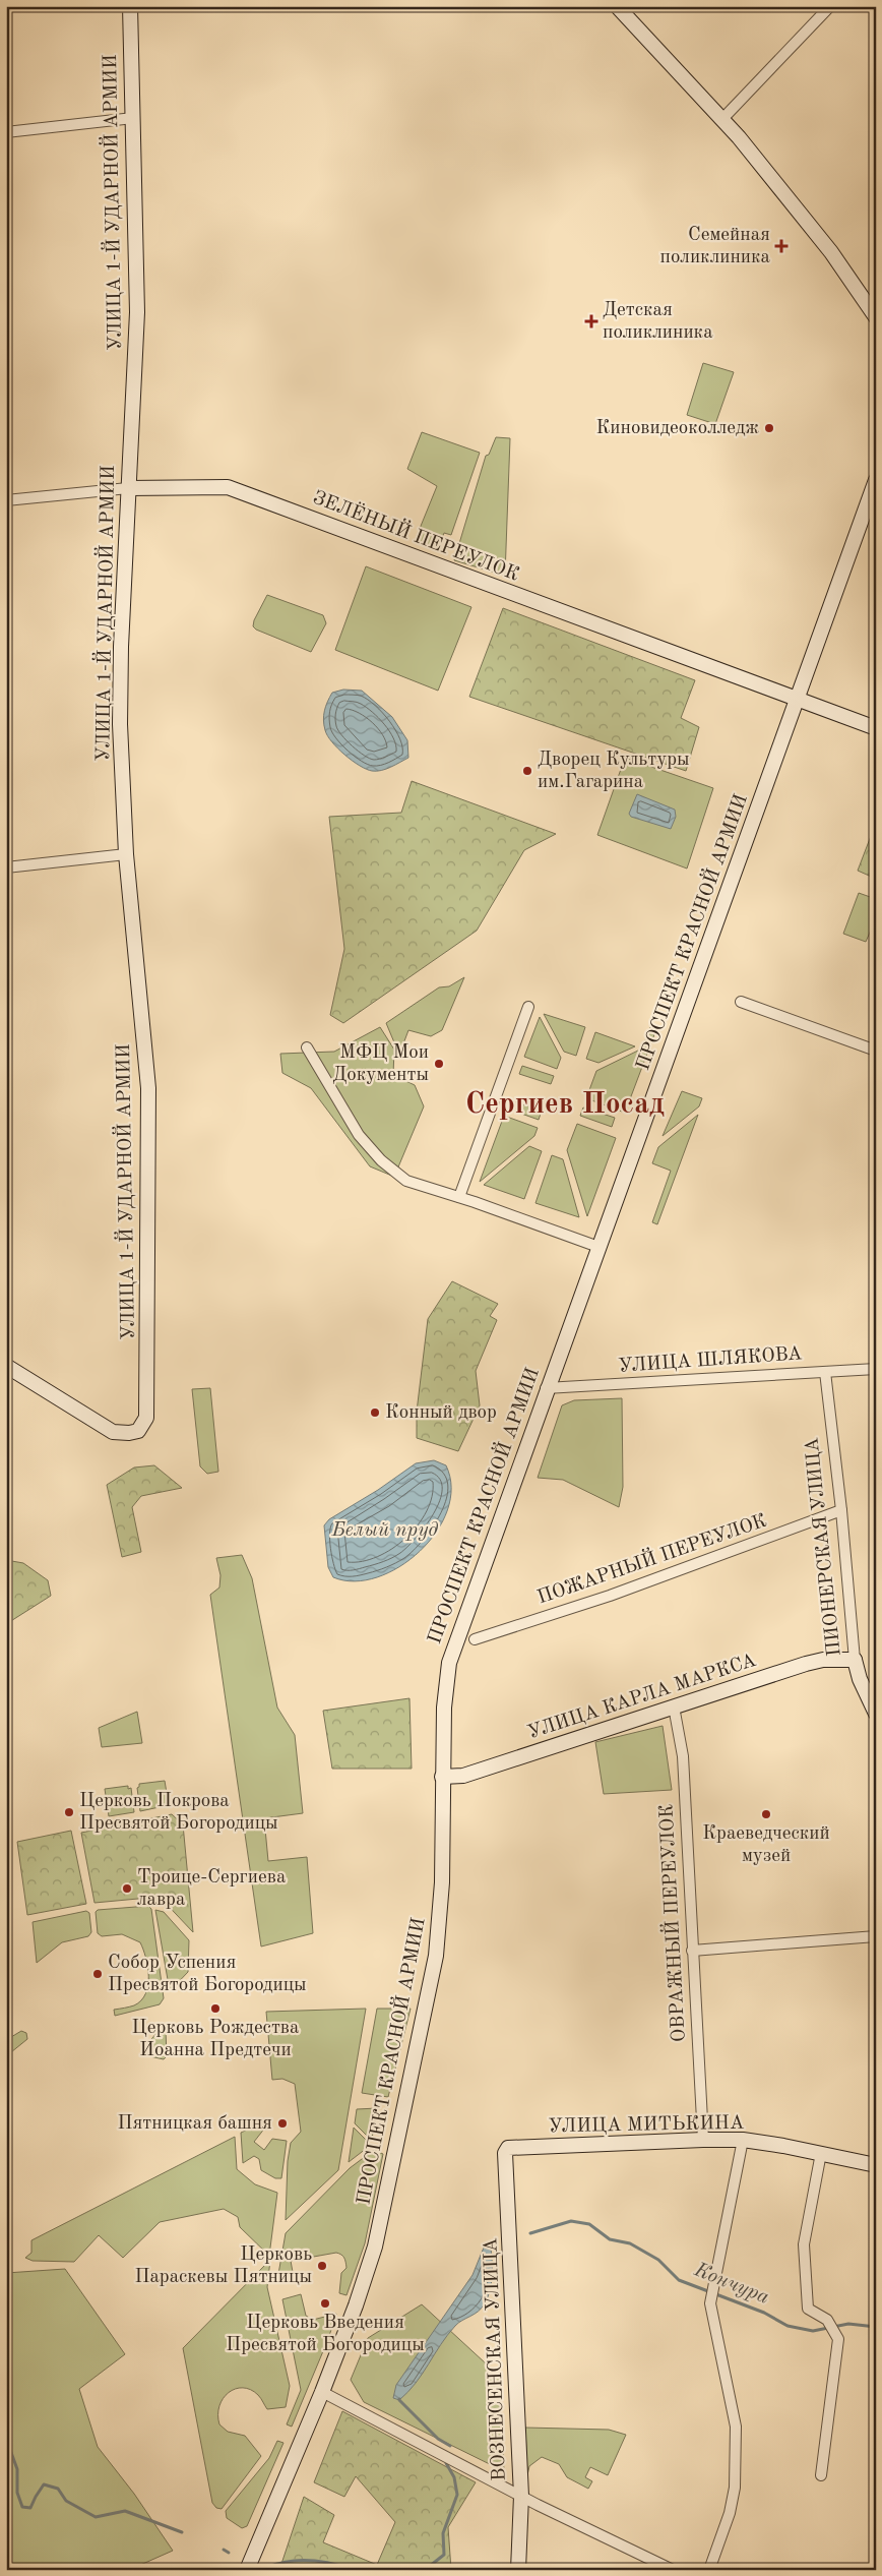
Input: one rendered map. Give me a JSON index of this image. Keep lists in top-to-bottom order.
{
  "streets": {
    "main road": [
      "УЛИЦА 1-Й УДАРНОЙ АРМИИ",
      "ЗЕЛЁНЫЙ ПЕРЕУЛОК",
      "ПРОСПЕКТ КРАСНОЙ АРМИИ",
      "ПИОНЕРСКАЯ УЛИЦА",
      "УЛИЦА КАРЛА МАРКСА",
      "УЛИЦА МИТЬКИНА",
      "ВОЗНЕСЕНСКАЯ УЛИЦА"
    ],
    "street": ["УЛИЦА ШЛЯКОВА", "ПОЖАРНЫЙ ПЕРЕУЛОК", "ОВРАЖНЫЙ ПЕРЕУЛОК"]
  },
  "crossings": [
    ["УЛИЦА 1-Й УДАРНОЙ АРМИИ", "ЗЕЛЁНЫЙ ПЕРЕУЛОК"],
    ["ЗЕЛЁНЫЙ ПЕРЕУЛОК", "ПРОСПЕКТ КРАСНОЙ АРМИИ"],
    ["ПРОСПЕКТ КРАСНОЙ АРМИИ", "УЛИЦА ШЛЯКОВА"],
    ["ПРОСПЕКТ КРАСНОЙ АРМИИ", "УЛИЦА КАРЛА МАРКСА"],
    ["УЛИЦА ШЛЯКОВА", "ПИОНЕРСКАЯ УЛИЦА"],
    ["ПИОНЕРСКАЯ УЛИЦА", "ПОЖАРНЫЙ ПЕРЕУЛОК"],
    ["ПИОНЕРСКАЯ УЛИЦА", "УЛИЦА КАРЛА МАРКСА"],
    ["УЛИЦА КАРЛА МАРКСА", "ОВРАЖНЫЙ ПЕРЕУЛОК"],
    ["ОВРАЖНЫЙ ПЕРЕУЛОК", "УЛИЦА МИТЬКИНА"],
    ["УЛИЦА МИТЬКИНА", "ВОЗНЕСЕНСКАЯ УЛИЦА"]
  ],
  "districts": ["Сергиев Посад"],
  "water": ["Белый пруд", "Кончура"],
  "places": {
    "health": ["Семейная поликлиника", "Детская поликлиника"],
    "other": [
      "Киновидеоколледж",
      "Дворец Культуры им.Гагарина",
      "МФЦ Мои Документы",
      "Конный двор",
      "Церковь Покрова Пресвятой Богородицы",
      "Краеведческий музей",
      "Троице-Сергиева лавра",
      "Собор Успения Пресвятой Богородицы",
      "Церковь Рождества Иоанна Предтечи",
      "Пятницкая башня",
      "Церковь Параскевы Пятницы",
      "Церковь Введения Пресвятой Богородицы"
    ]
  }
}
